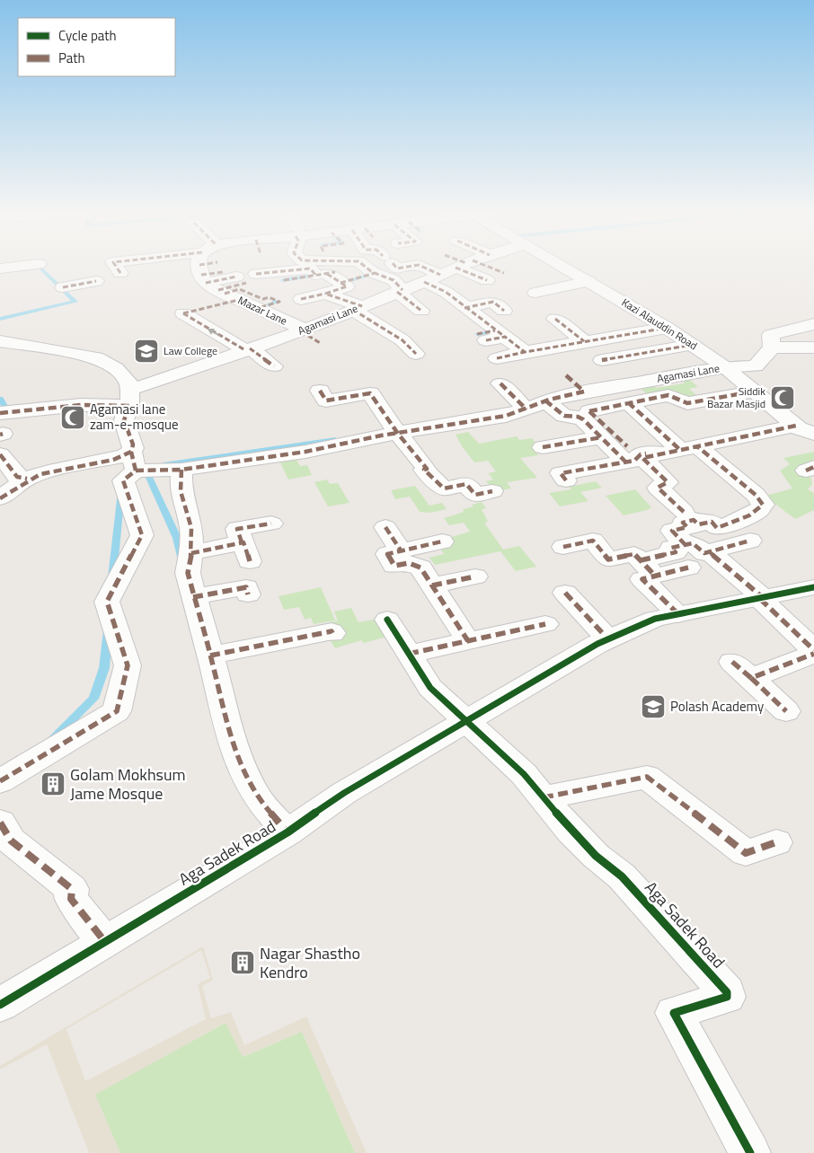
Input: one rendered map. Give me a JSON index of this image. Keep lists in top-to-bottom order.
{
  "streets": {
    "street": [
      "Mazar Lane",
      "Agamasi Lane",
      "Kazi Alauddin Road",
      "Aga Sadek Road"
    ]
  },
  "crossings": [
    ["Mazar Lane", "Agamasi Lane"],
    ["Agamasi Lane", "Kazi Alauddin Road"],
    ["Agamasi Lane", "Aga Sadek Road"]
  ],
  "places": {
    "school or university": ["Law College", "Polash Academy"],
    "mosque": ["Siddik Bazar Masjid", "Agamasi lane zam-e-mosque"],
    "building": ["Golam Mokhsum Jame Mosque", "Nagar Shastho Kendro"]
  },
  "legend": ["Cycle path", "Path"]
}
